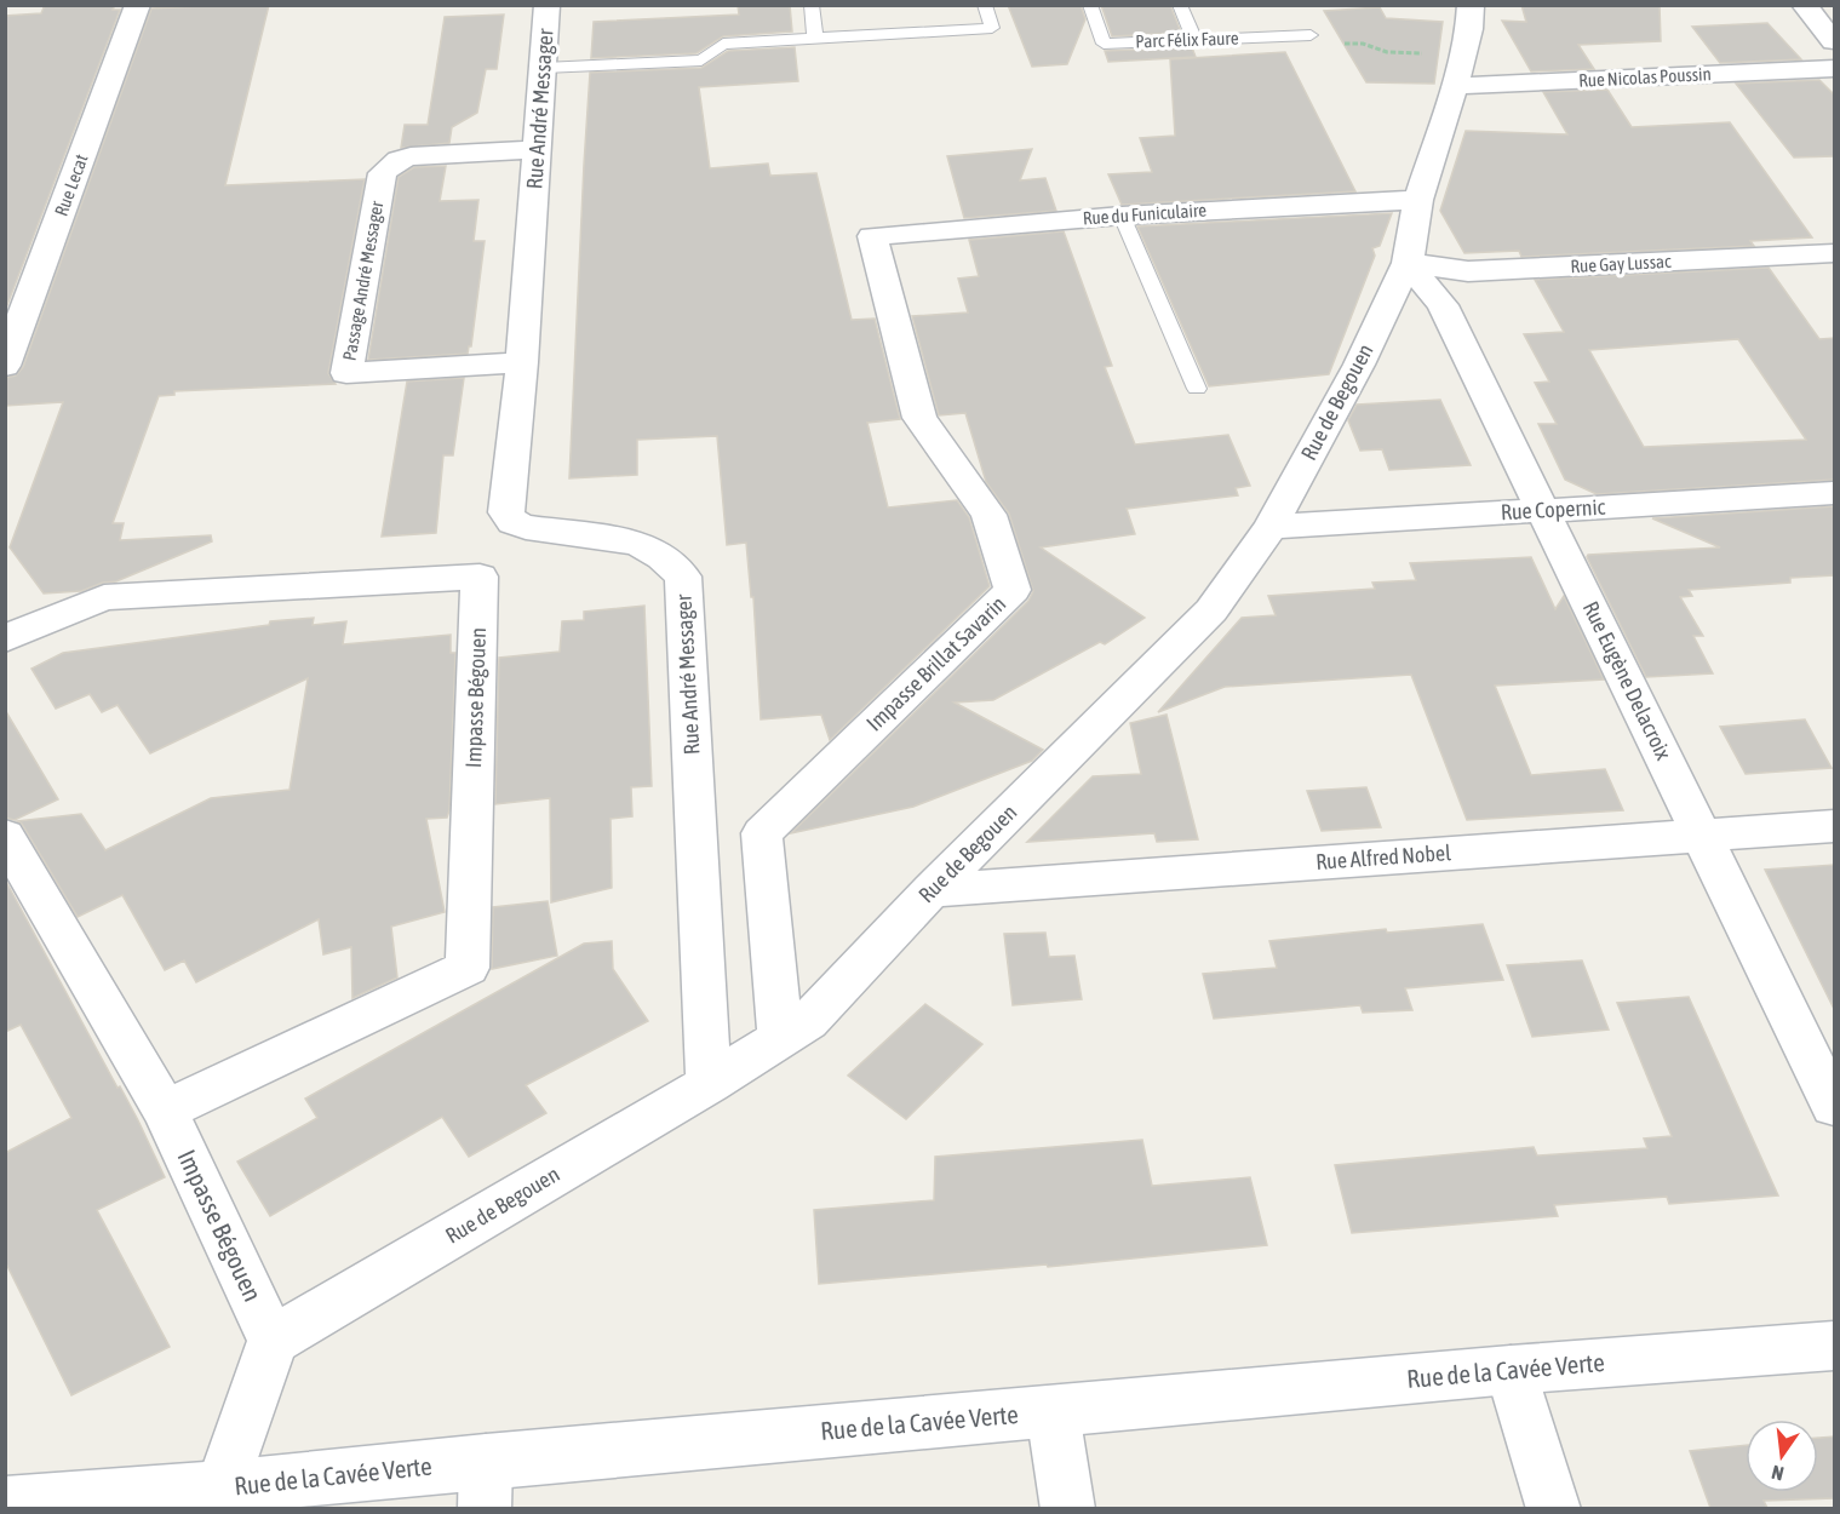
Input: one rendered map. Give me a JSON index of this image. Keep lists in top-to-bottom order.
{
  "streets": {
    "street": [
      "Rue Nicolas Poussin",
      "Rue André Messager",
      "Rue Lecat",
      "Rue du Funiculaire",
      "Rue Gay Lussac",
      "Passage André Messager",
      "Rue de Begouen",
      "Rue Copernic",
      "Impasse Brillat Savarin",
      "Rue Eugène Delacroix",
      "Impasse Bégouen",
      "Rue Alfred Nobel",
      "Rue de la Cavée Verte"
    ],
    "lane": ["Parc Félix Faure"]
  },
  "crossings": [
    ["Rue Nicolas Poussin", "Rue de Begouen"],
    ["Rue André Messager", "Passage André Messager"],
    ["Rue André Messager", "Rue de Begouen"],
    ["Rue du Funiculaire", "Rue de Begouen"],
    ["Rue du Funiculaire", "Impasse Brillat Savarin"],
    ["Rue Gay Lussac", "Rue de Begouen"],
    ["Rue Gay Lussac", "Rue Eugène Delacroix"],
    ["Rue de Begouen", "Rue Copernic"],
    ["Rue de Begouen", "Impasse Brillat Savarin"],
    ["Rue de Begouen", "Rue Eugène Delacroix"],
    ["Rue de Begouen", "Impasse Bégouen"],
    ["Rue de Begouen", "Rue Alfred Nobel"],
    ["Rue Copernic", "Rue Eugène Delacroix"],
    ["Rue Eugène Delacroix", "Rue Alfred Nobel"]
  ],
  "north": "bottom"
}
